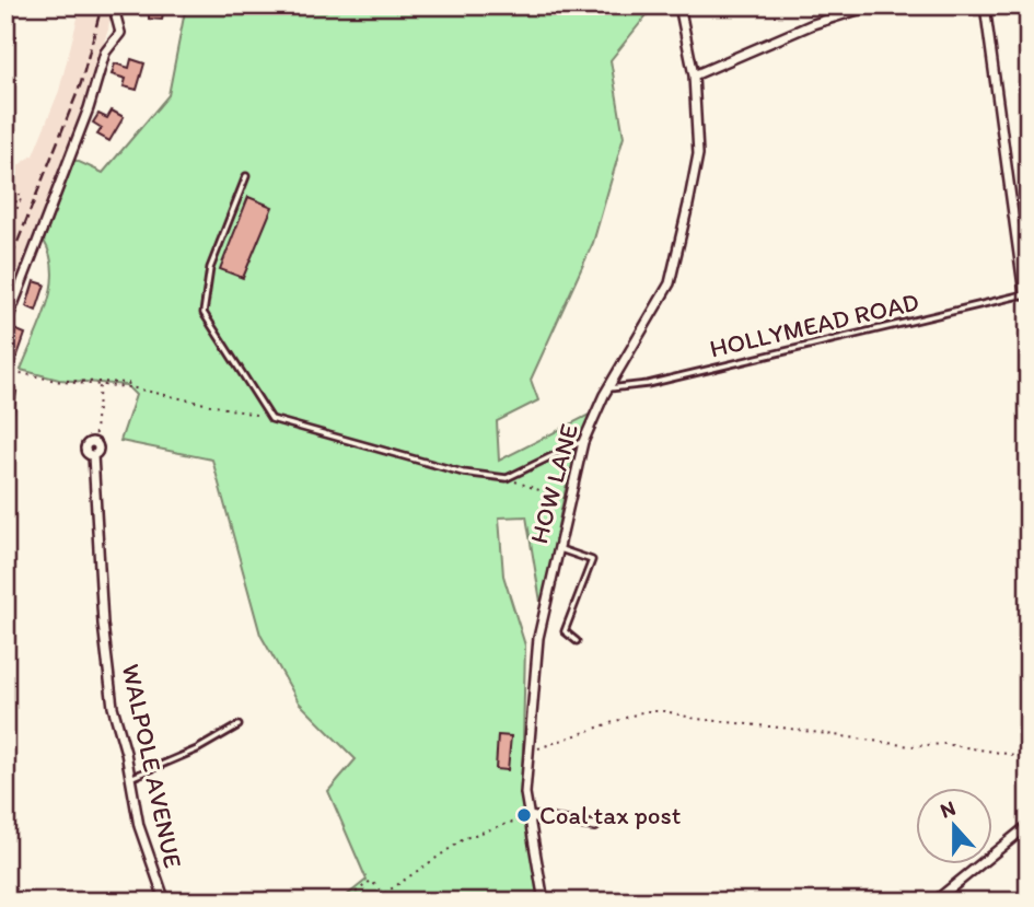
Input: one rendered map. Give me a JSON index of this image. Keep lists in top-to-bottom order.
{
  "streets": {
    "street": ["HOW LANE", "WALPOLE AVENUE"],
    "lane": ["HOLLYMEAD ROAD"]
  },
  "crossings": [
    ["HOLLYMEAD ROAD", "HOW LANE"]
  ],
  "places": ["Coal tax post"],
  "north": "top"
}
